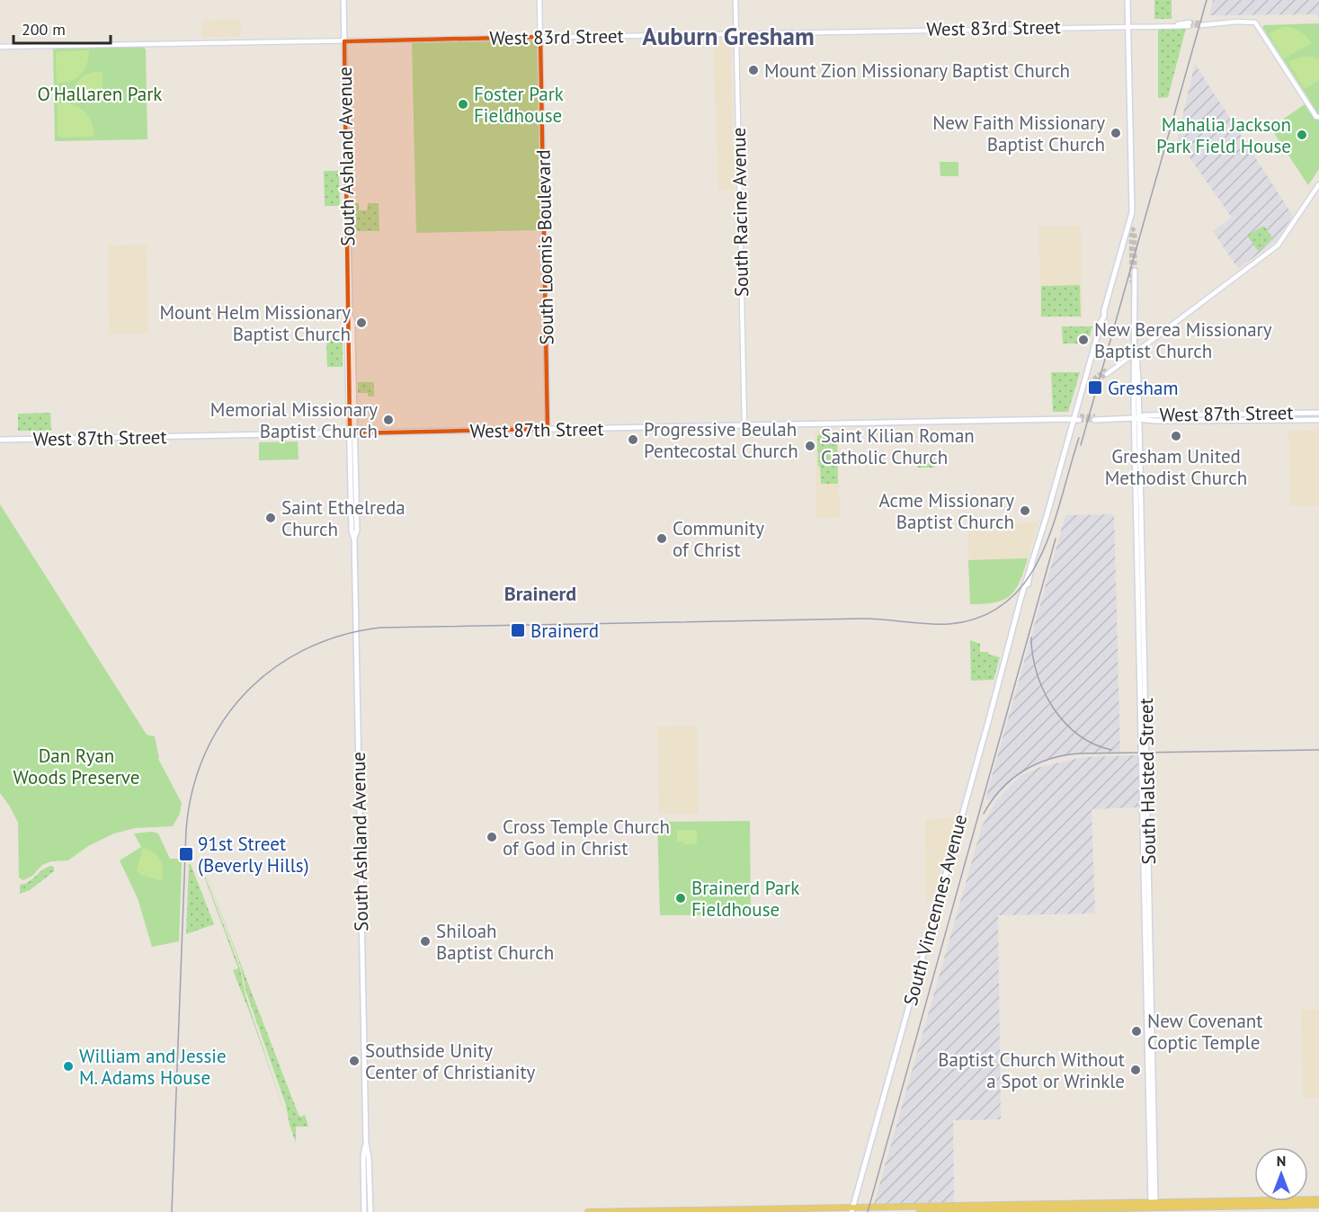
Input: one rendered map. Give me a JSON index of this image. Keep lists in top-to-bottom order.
{
  "streets": {
    "main road": [
      "South Ashland Avenue",
      "West 87th Street",
      "South Halsted Street",
      "South Vincennes Avenue"
    ],
    "street": ["West 83rd Street", "South Racine Avenue", "South Loomis Boulevard"]
  },
  "crossings": [
    ["West 83rd Street", "South Ashland Avenue"],
    ["West 83rd Street", "South Racine Avenue"],
    ["West 83rd Street", "South Loomis Boulevard"],
    ["West 83rd Street", "South Vincennes Avenue"],
    ["South Ashland Avenue", "West 87th Street"],
    ["South Racine Avenue", "West 87th Street"],
    ["South Loomis Boulevard", "West 87th Street"],
    ["West 87th Street", "South Halsted Street"],
    ["West 87th Street", "South Vincennes Avenue"]
  ],
  "districts": ["Auburn Gresham", "Brainerd"],
  "parks": ["O'Hallaren Park", "Dan Ryan Woods Preserve"],
  "places": {
    "other": [
      "Mount Zion Missionary Baptist Church",
      "Foster Park Fieldhouse",
      "New Faith Missionary Baptist Church",
      "Mahalia Jackson Park Field House",
      "Mount Helm Missionary Baptist Church",
      "New Berea Missionary Baptist Church",
      "Memorial Missionary Baptist Church",
      "Gresham United Methodist Church",
      "Progressive Beulah Pentecostal Church",
      "Saint Kilian Roman Catholic Church",
      "Acme Missionary Baptist Church",
      "Saint Ethelreda Church",
      "Community of Christ",
      "Cross Temple Church of God in Christ",
      "Brainerd Park Fieldhouse",
      "Shiloah Baptist Church",
      "New Covenant Coptic Temple",
      "Southside Unity Center of Christianity",
      "William and Jessie M. Adams House",
      "Baptist Church Without a Spot or Wrinkle"
    ],
    "transit": ["Gresham", "Brainerd", "91st Street (Beverly Hills)"]
  },
  "scale_bar": "200 m",
  "north": "top"
}
